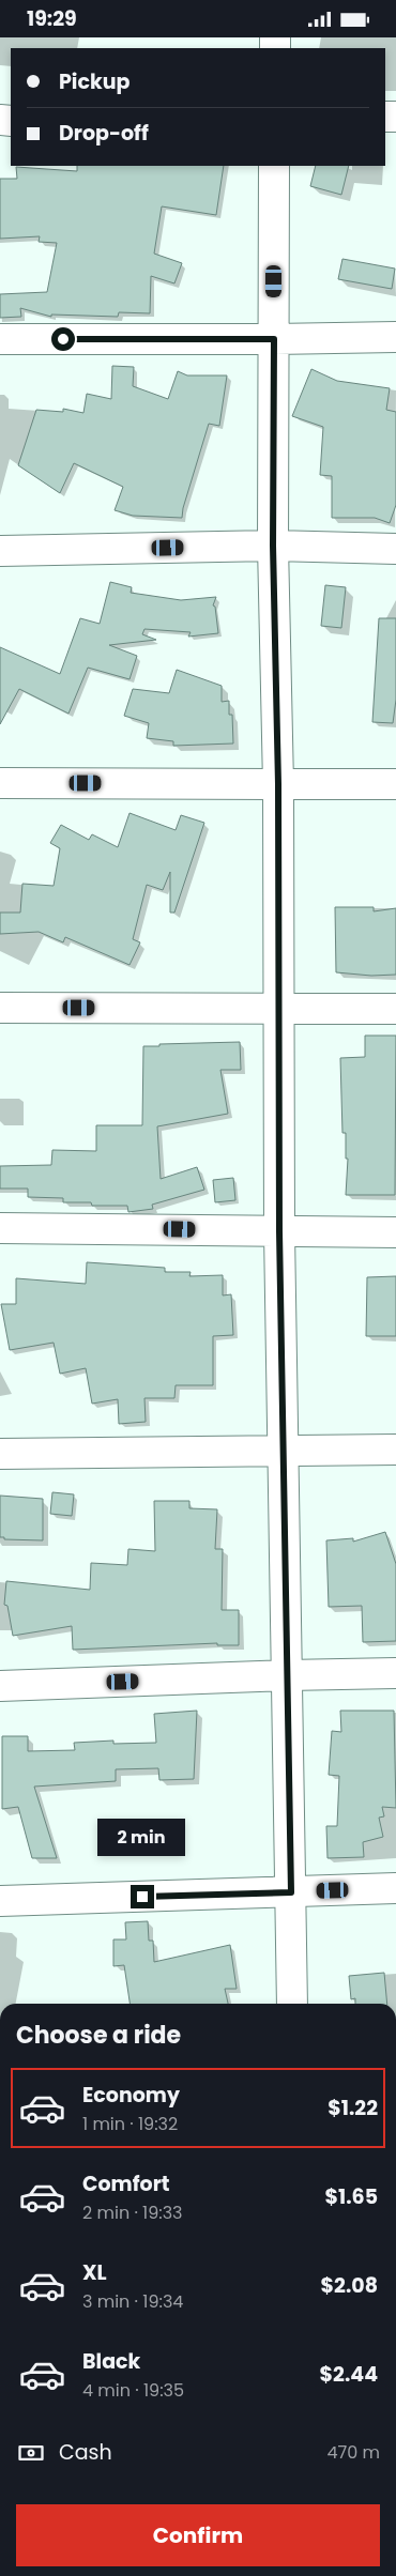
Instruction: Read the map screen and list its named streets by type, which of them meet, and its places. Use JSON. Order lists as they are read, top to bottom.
{
  "page": {
    "status": "19:29",
    "banner": ["Pickup", "Drop-off"],
    "bubble": "2 min",
    "heading": "Choose a ride",
    "list": [
      {
        "name": "Economy",
        "note": "1 min · 19:32",
        "value": "$1.22"
      },
      {
        "name": "Comfort",
        "note": "2 min · 19:33",
        "value": "$1.65"
      },
      {
        "name": "XL",
        "note": "3 min · 19:34",
        "value": "$2.08"
      },
      {
        "name": "Black",
        "note": "4 min · 19:35",
        "value": "$2.44"
      }
    ],
    "pay": ["Cash", "470 m"],
    "buttons": "Confirm"
  }
}
